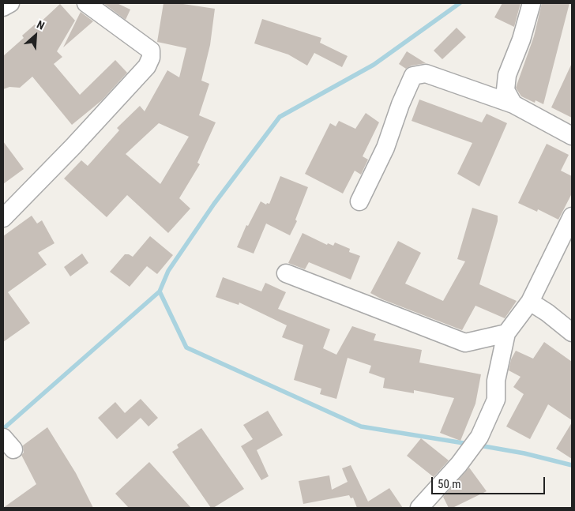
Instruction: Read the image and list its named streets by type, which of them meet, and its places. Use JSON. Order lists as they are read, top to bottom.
{
  "scale_bar": "50 m",
  "north": "top right"
}
